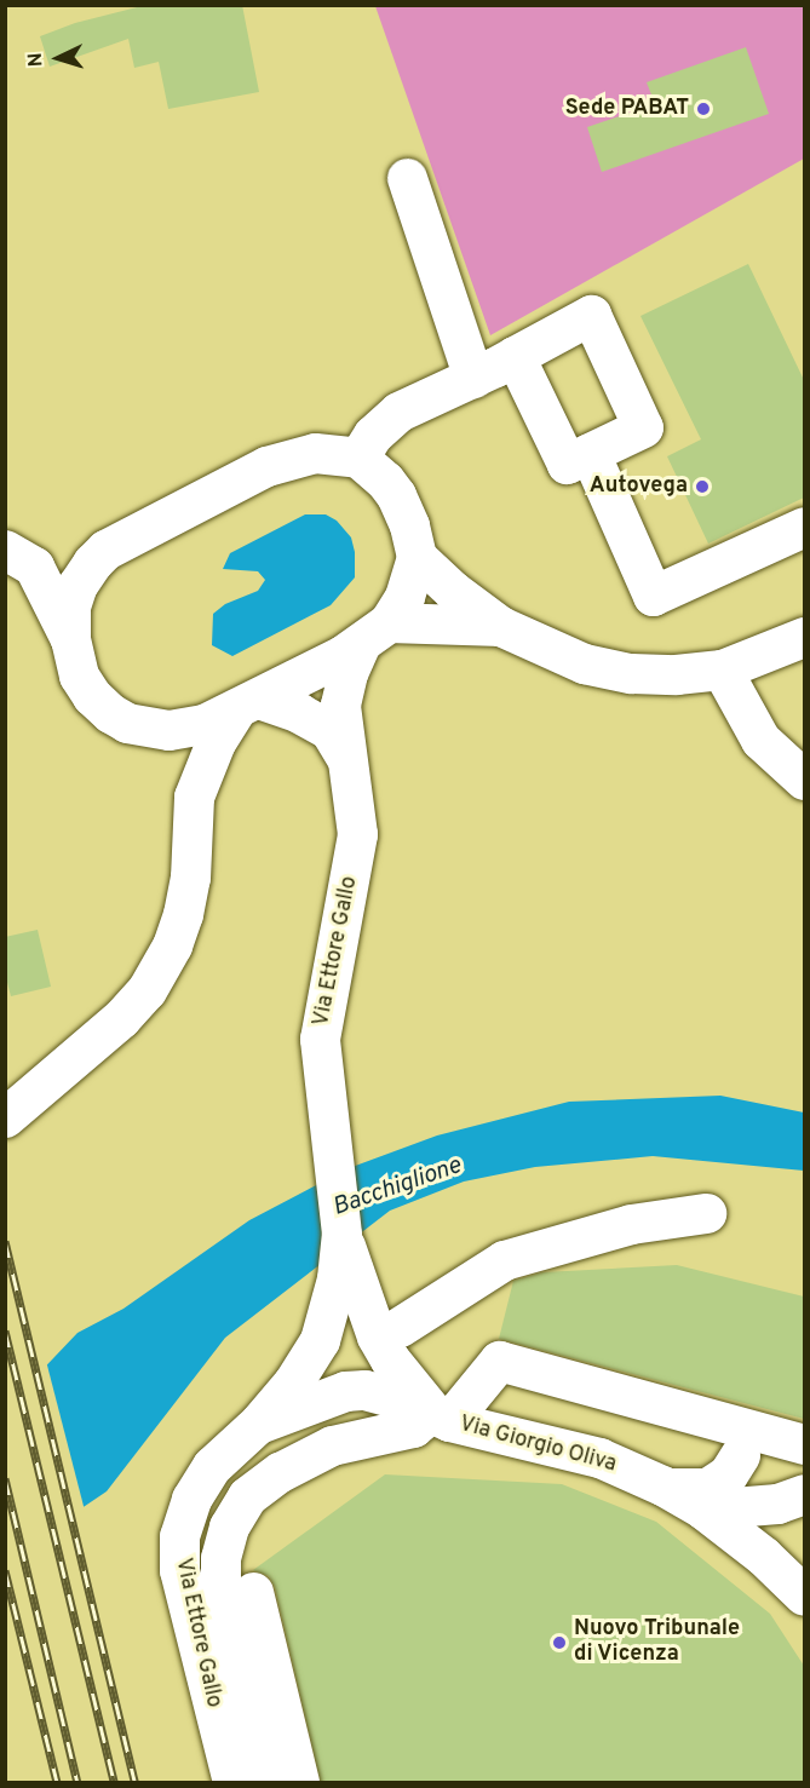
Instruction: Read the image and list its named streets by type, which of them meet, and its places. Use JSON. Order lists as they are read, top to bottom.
{
  "streets": {
    "main road": ["Via Ettore Gallo", "Via Giorgio Oliva"]
  },
  "crossings": [
    ["Via Ettore Gallo", "Via Giorgio Oliva"]
  ],
  "water": ["Bacchiglione"],
  "places": ["Sede PABAT", "Autovega", "Nuovo Tribunale di Vicenza"],
  "north": "left"
}
